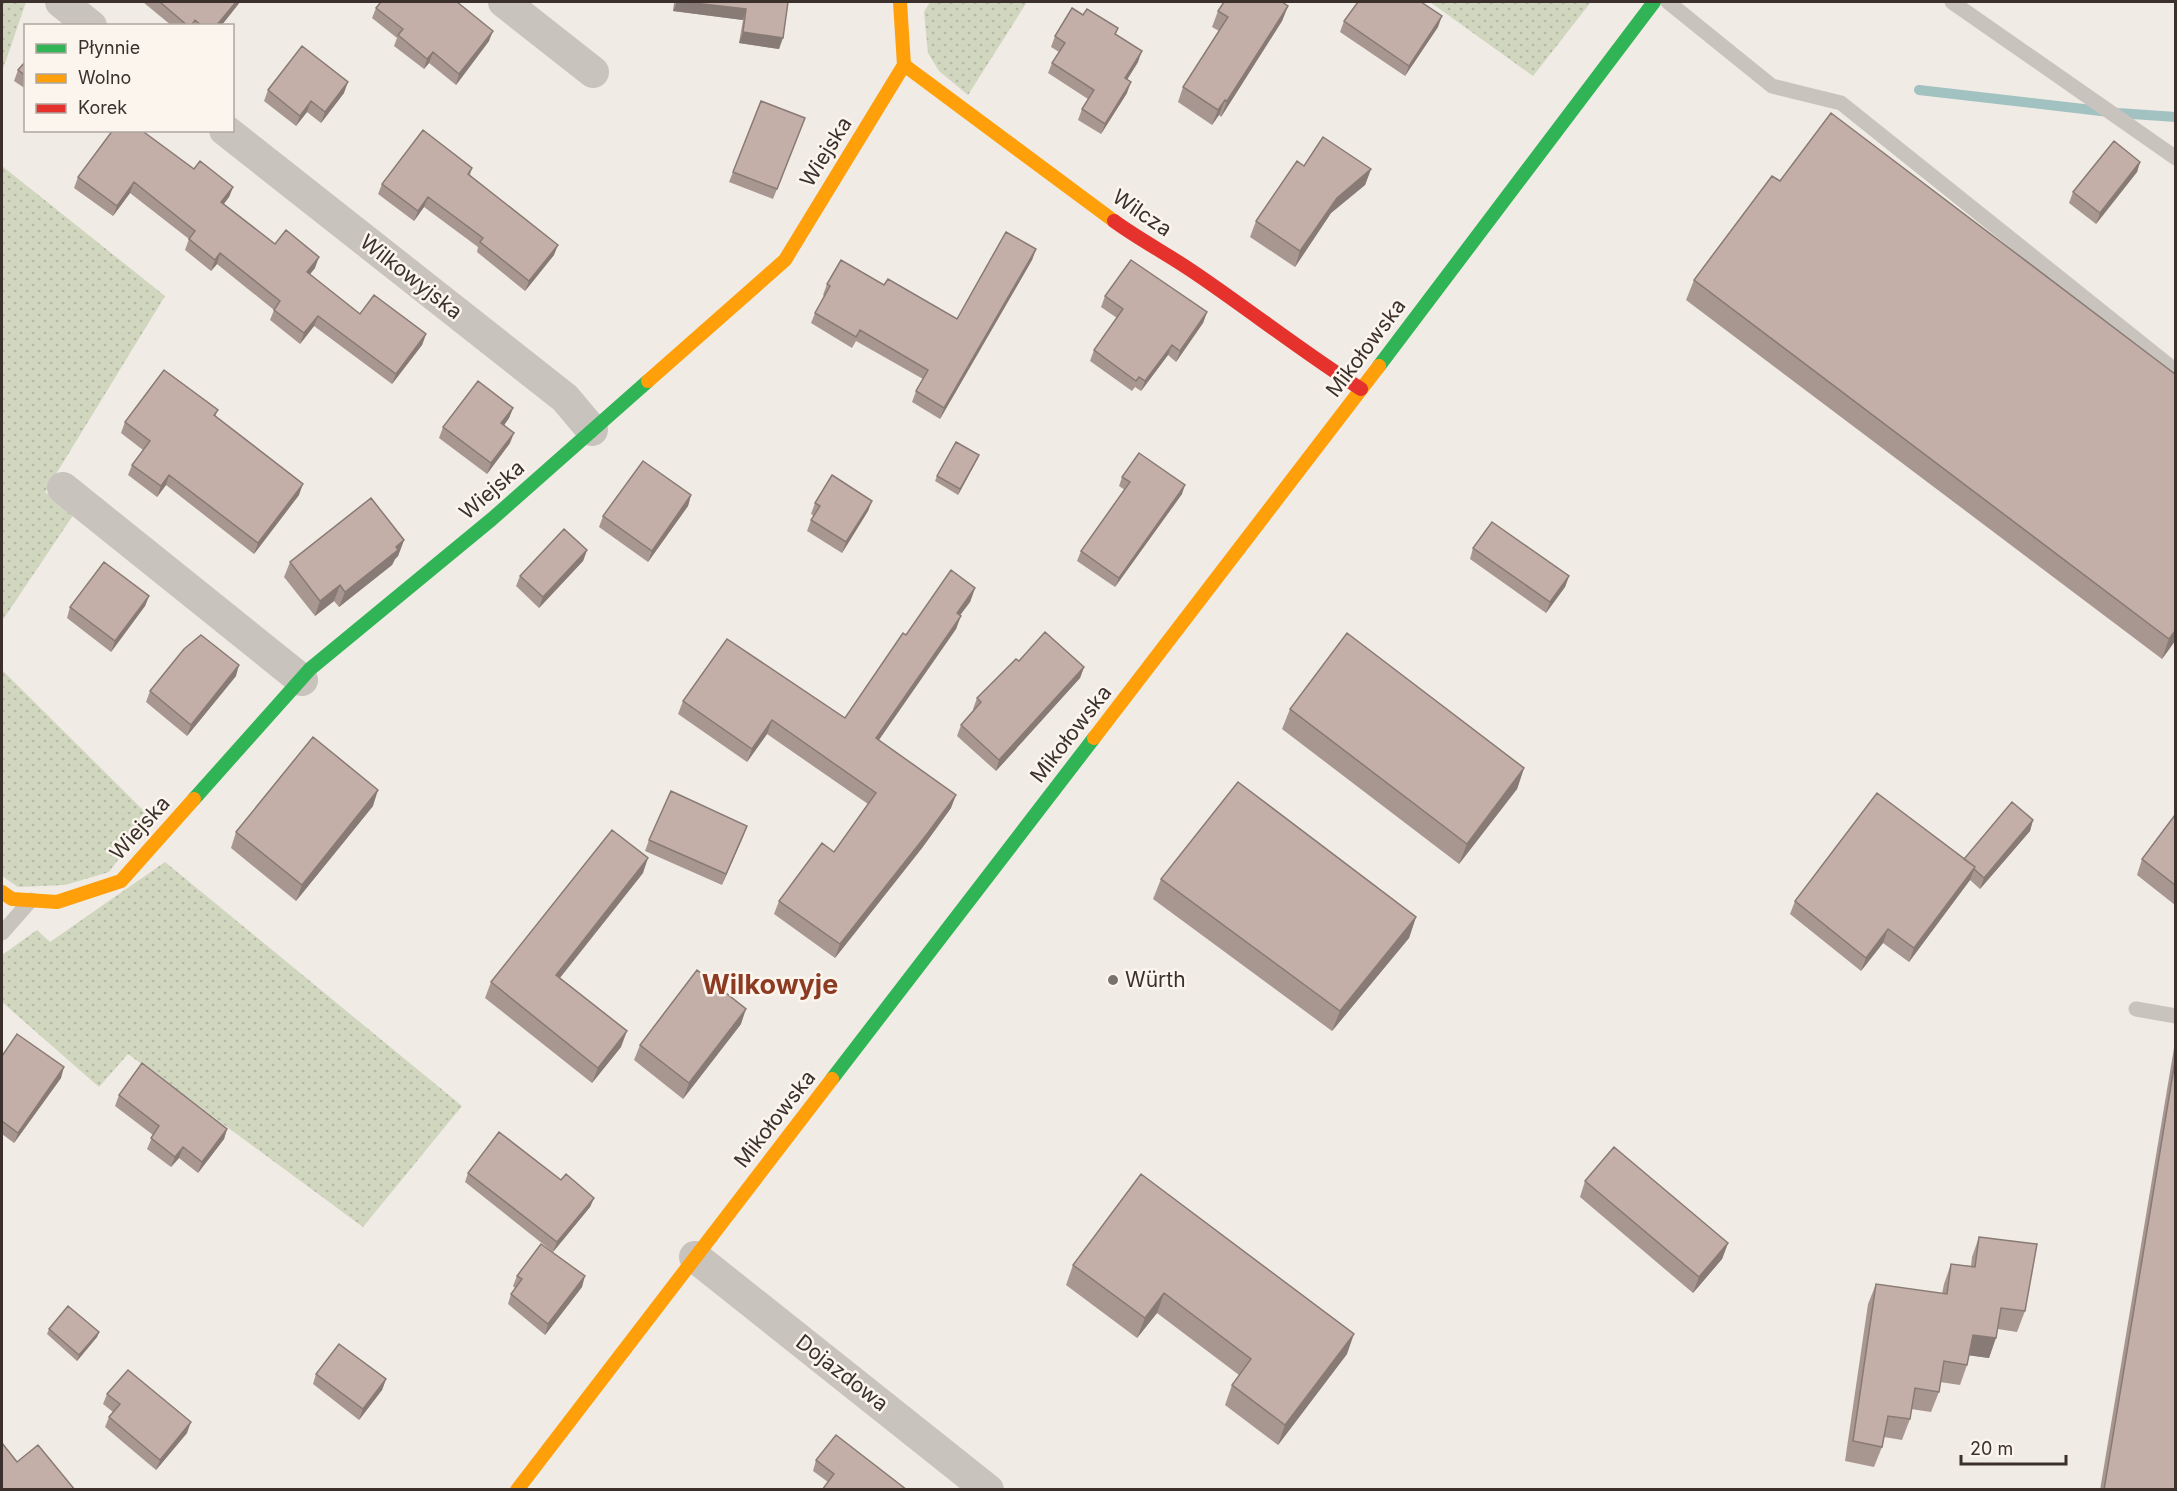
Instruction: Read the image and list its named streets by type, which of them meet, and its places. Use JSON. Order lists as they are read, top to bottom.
{
  "streets": {
    "street": [
      "Wiejska",
      "Wilcza",
      "Wilkowyjska",
      "Mikołowska",
      "Dojazdowa"
    ]
  },
  "crossings": [
    ["Wiejska", "Wilcza"],
    ["Wiejska", "Wilkowyjska"],
    ["Wilcza", "Mikołowska"],
    ["Mikołowska", "Dojazdowa"]
  ],
  "districts": ["Wilkowyje"],
  "places": ["Würth"],
  "legend": ["Płynnie", "Wolno", "Korek"],
  "scale_bar": "20 m"
}
